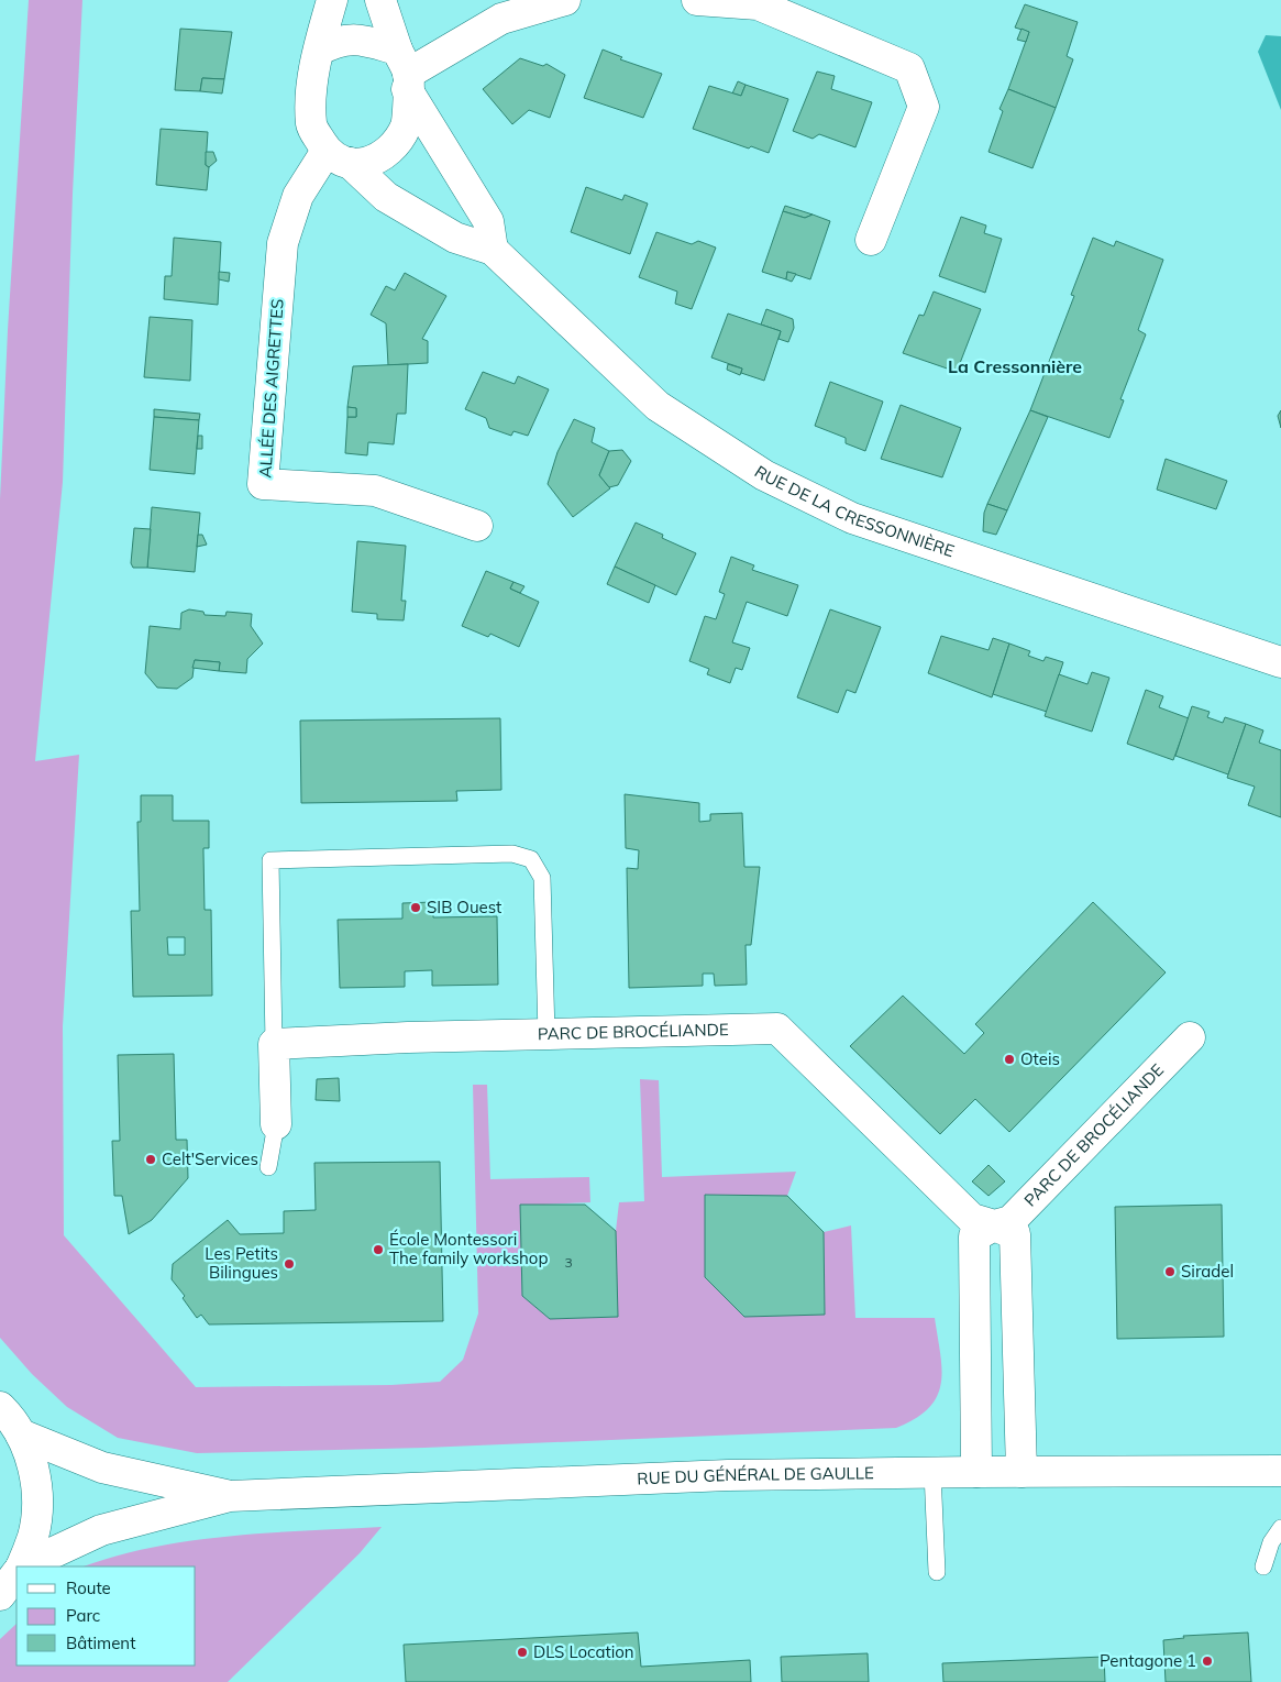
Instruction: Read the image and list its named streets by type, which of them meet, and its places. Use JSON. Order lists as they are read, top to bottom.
{
  "streets": {
    "street": [
      "ALLÉE DES AIGRETTES",
      "RUE DE LA CRESSONNIÈRE",
      "PARC DE BROCÉLIANDE",
      "RUE DU GÉNÉRAL DE GAULLE"
    ]
  },
  "crossings": [
    ["ALLÉE DES AIGRETTES", "RUE DE LA CRESSONNIÈRE"],
    ["PARC DE BROCÉLIANDE", "RUE DU GÉNÉRAL DE GAULLE"]
  ],
  "districts": ["La Cressonnière"],
  "places": [
    "SIB Ouest",
    "Oteis",
    "Celt'Services",
    "École Montessori The family workshop",
    "Les Petits Bilingues",
    "Siradel",
    "DLS Location",
    "Pentagone 1"
  ],
  "house_numbers": ["3"],
  "legend": ["Route", "Parc", "Bâtiment"]
}
